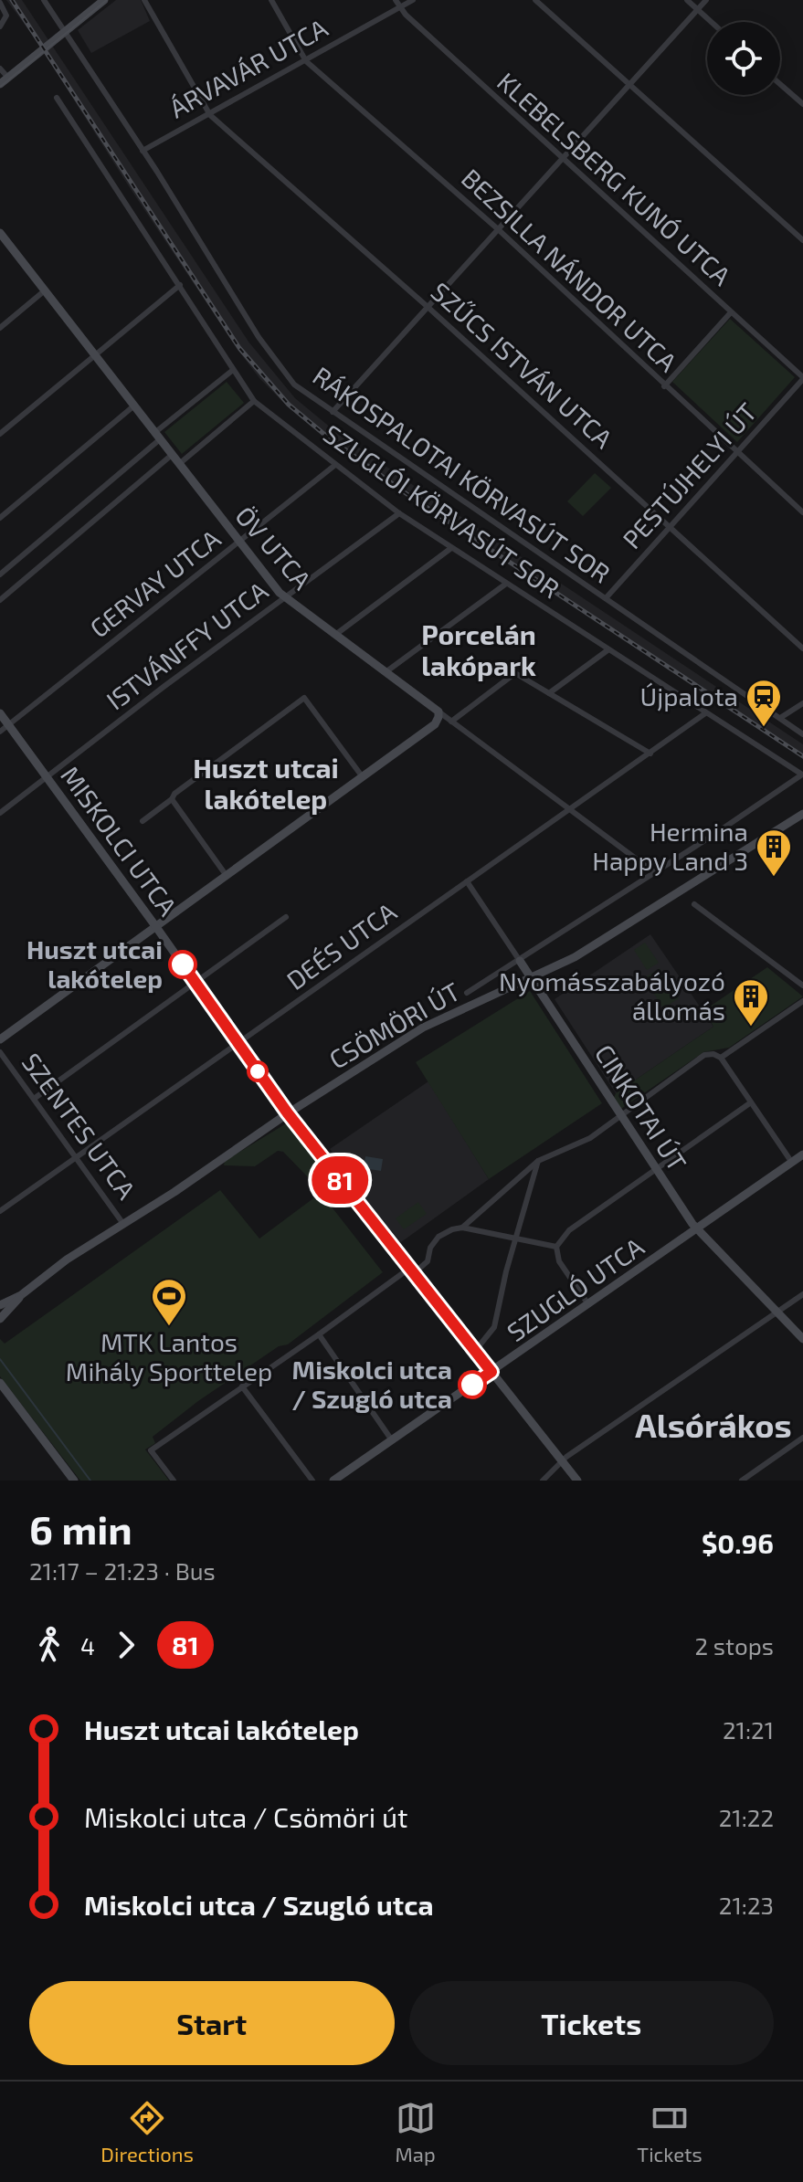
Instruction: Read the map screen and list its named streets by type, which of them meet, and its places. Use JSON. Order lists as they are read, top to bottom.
{
  "streets": {
    "street": [
      "ÁRVAVÁR UTCA",
      "KLEBELSBERG KUNÓ UTCA",
      "BEZSILLA NÁNDOR UTCA",
      "SZŰCS ISTVÁN UTCA",
      "RÁKOSPALOTAI KÖRVASÚT SOR",
      "PESTÚJHELYI ÚT",
      "SZUGLÓI KÖRVASÚT SOR",
      "ÖV UTCA",
      "GERVAY UTCA",
      "ISTVÁNFFY UTCA",
      "MISKOLCI UTCA",
      "DEÉS UTCA",
      "CSÖMÖRI ÚT",
      "CINKOTAI ÚT",
      "SZENTES UTCA",
      "SZUGLÓ UTCA"
    ]
  },
  "crossings": [
    ["ÁRVAVÁR UTCA", "KLEBELSBERG KUNÓ UTCA"],
    ["ÁRVAVÁR UTCA", "BEZSILLA NÁNDOR UTCA"],
    ["ÁRVAVÁR UTCA", "SZŰCS ISTVÁN UTCA"],
    ["ÁRVAVÁR UTCA", "RÁKOSPALOTAI KÖRVASÚT SOR"],
    ["KLEBELSBERG KUNÓ UTCA", "PESTÚJHELYI ÚT"],
    ["BEZSILLA NÁNDOR UTCA", "PESTÚJHELYI ÚT"],
    ["SZŰCS ISTVÁN UTCA", "PESTÚJHELYI ÚT"],
    ["RÁKOSPALOTAI KÖRVASÚT SOR", "PESTÚJHELYI ÚT"],
    ["SZUGLÓI KÖRVASÚT SOR", "GERVAY UTCA"],
    ["SZUGLÓI KÖRVASÚT SOR", "ISTVÁNFFY UTCA"],
    ["SZUGLÓI KÖRVASÚT SOR", "DEÉS UTCA"],
    ["SZUGLÓI KÖRVASÚT SOR", "CSÖMÖRI ÚT"],
    ["ÖV UTCA", "GERVAY UTCA"],
    ["ÖV UTCA", "ISTVÁNFFY UTCA"],
    ["ÖV UTCA", "DEÉS UTCA"],
    ["ÖV UTCA", "CSÖMÖRI ÚT"],
    ["GERVAY UTCA", "MISKOLCI UTCA"],
    ["ISTVÁNFFY UTCA", "MISKOLCI UTCA"],
    ["MISKOLCI UTCA", "DEÉS UTCA"],
    ["MISKOLCI UTCA", "CSÖMÖRI ÚT"],
    ["MISKOLCI UTCA", "SZUGLÓ UTCA"],
    ["DEÉS UTCA", "CINKOTAI ÚT"],
    ["DEÉS UTCA", "SZENTES UTCA"],
    ["CSÖMÖRI ÚT", "CINKOTAI ÚT"],
    ["CSÖMÖRI ÚT", "SZENTES UTCA"],
    ["CINKOTAI ÚT", "SZUGLÓ UTCA"]
  ],
  "districts": ["Porcelán lakópark", "Huszt utcai lakótelep", "Alsórákos"],
  "places": {
    "station": ["Újpalota"],
    "building": ["Hermina Happy Land 3", "Nyomásszabályozó állomás"],
    "other": ["Huszt utcai lakótelep", "Miskolci utca / Szugló utca"],
    "sports": ["MTK Lantos Mihály Sporttelep"]
  },
  "lines": ["bus line 81"],
  "page": {
    "on_map": "81",
    "heading": ["6 min", "21:17 – 21:23 · Bus", "$0.96"],
    "legs": ["4", "81", "2 stops"],
    "list": [
      {
        "name": "Huszt utcai lakótelep",
        "value": "21:21"
      },
      {
        "name": "Miskolci utca / Csömöri út",
        "value": "21:22"
      },
      {
        "name": "Miskolci utca / Szugló utca",
        "value": "21:23"
      }
    ],
    "buttons": ["Start", "Tickets"],
    "tabs": ["Directions", "Map", "Tickets"]
  }
}
